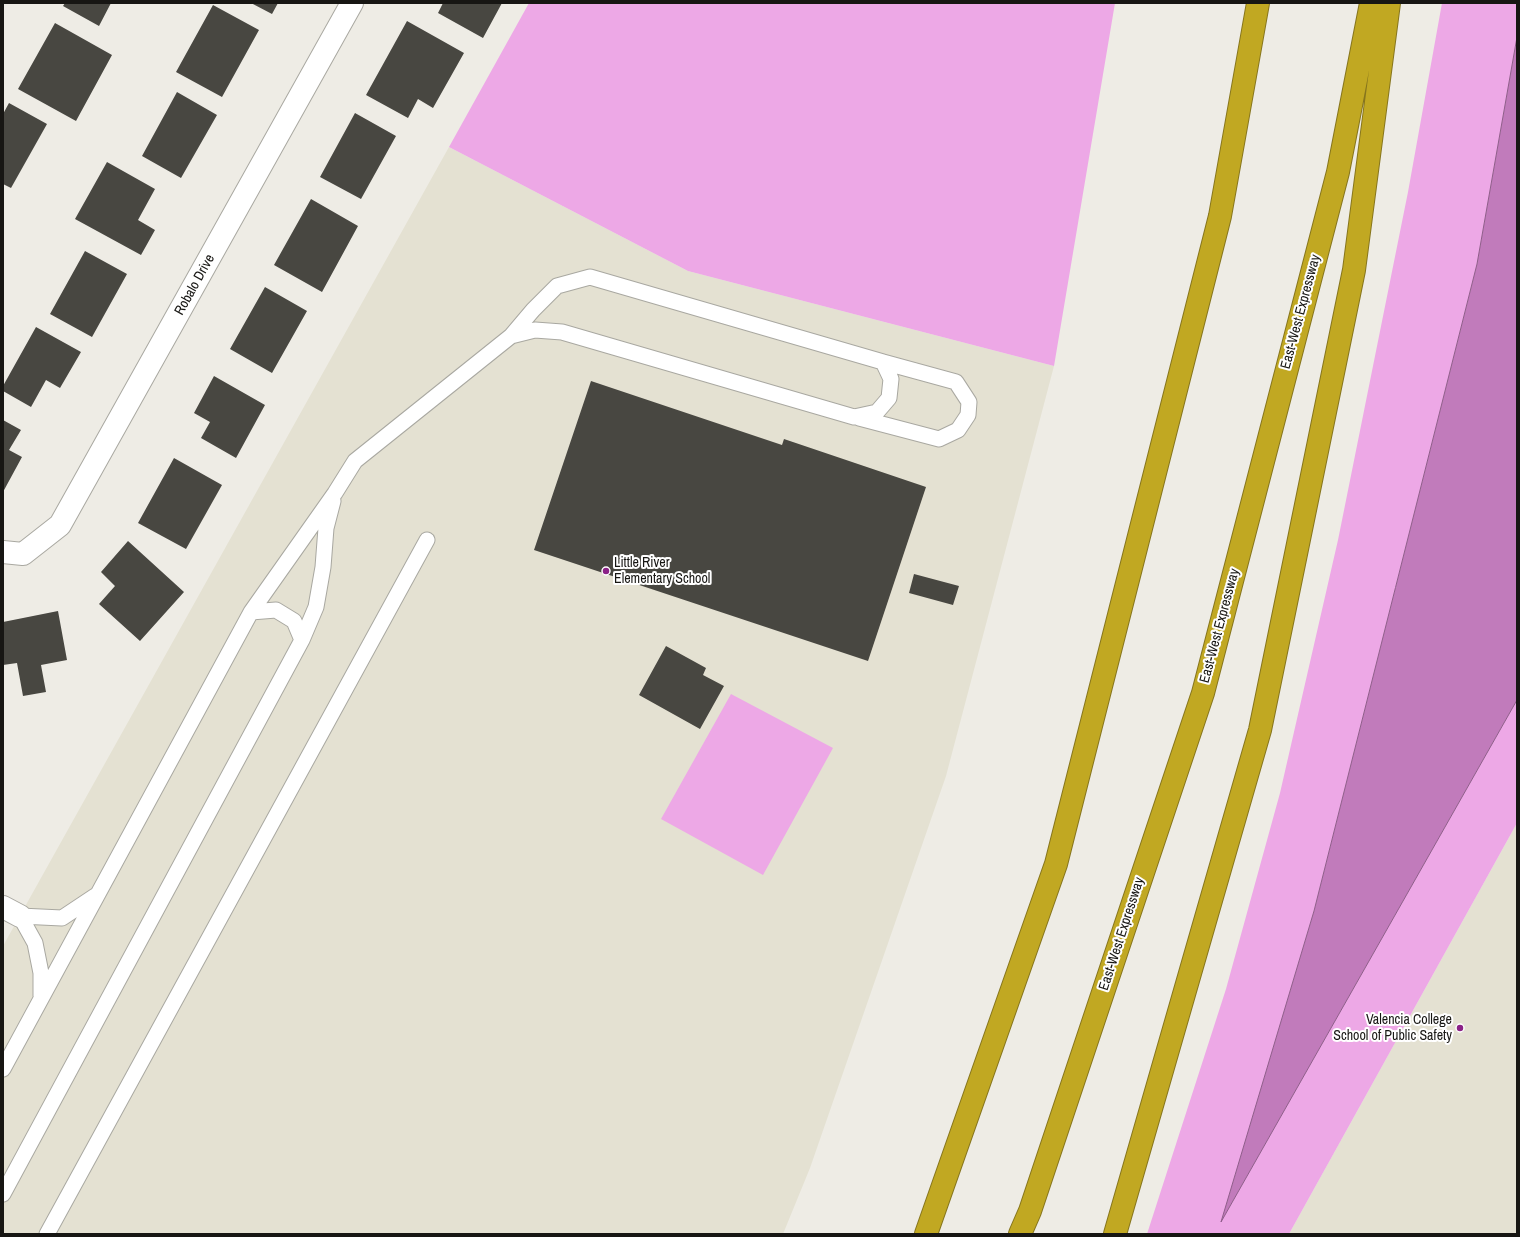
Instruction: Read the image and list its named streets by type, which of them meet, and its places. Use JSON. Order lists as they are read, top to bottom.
{
  "streets": {
    "highway": ["East-West Expressway"],
    "street": ["Robalo Drive"]
  },
  "places": ["Little River Elementary School", "Valencia College School of Public Safety"]
}
